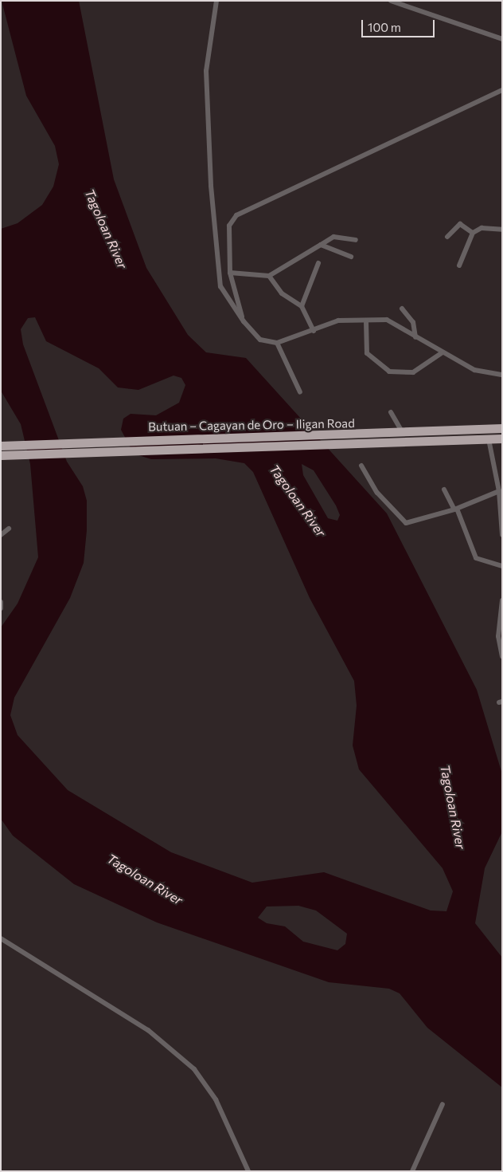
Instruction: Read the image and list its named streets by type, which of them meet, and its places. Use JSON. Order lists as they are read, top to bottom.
{
  "streets": {
    "highway": ["Butuan – Cagayan de Oro – Iligan Road"]
  },
  "water": ["Tagoloan River"],
  "scale_bar": "100 m"
}
